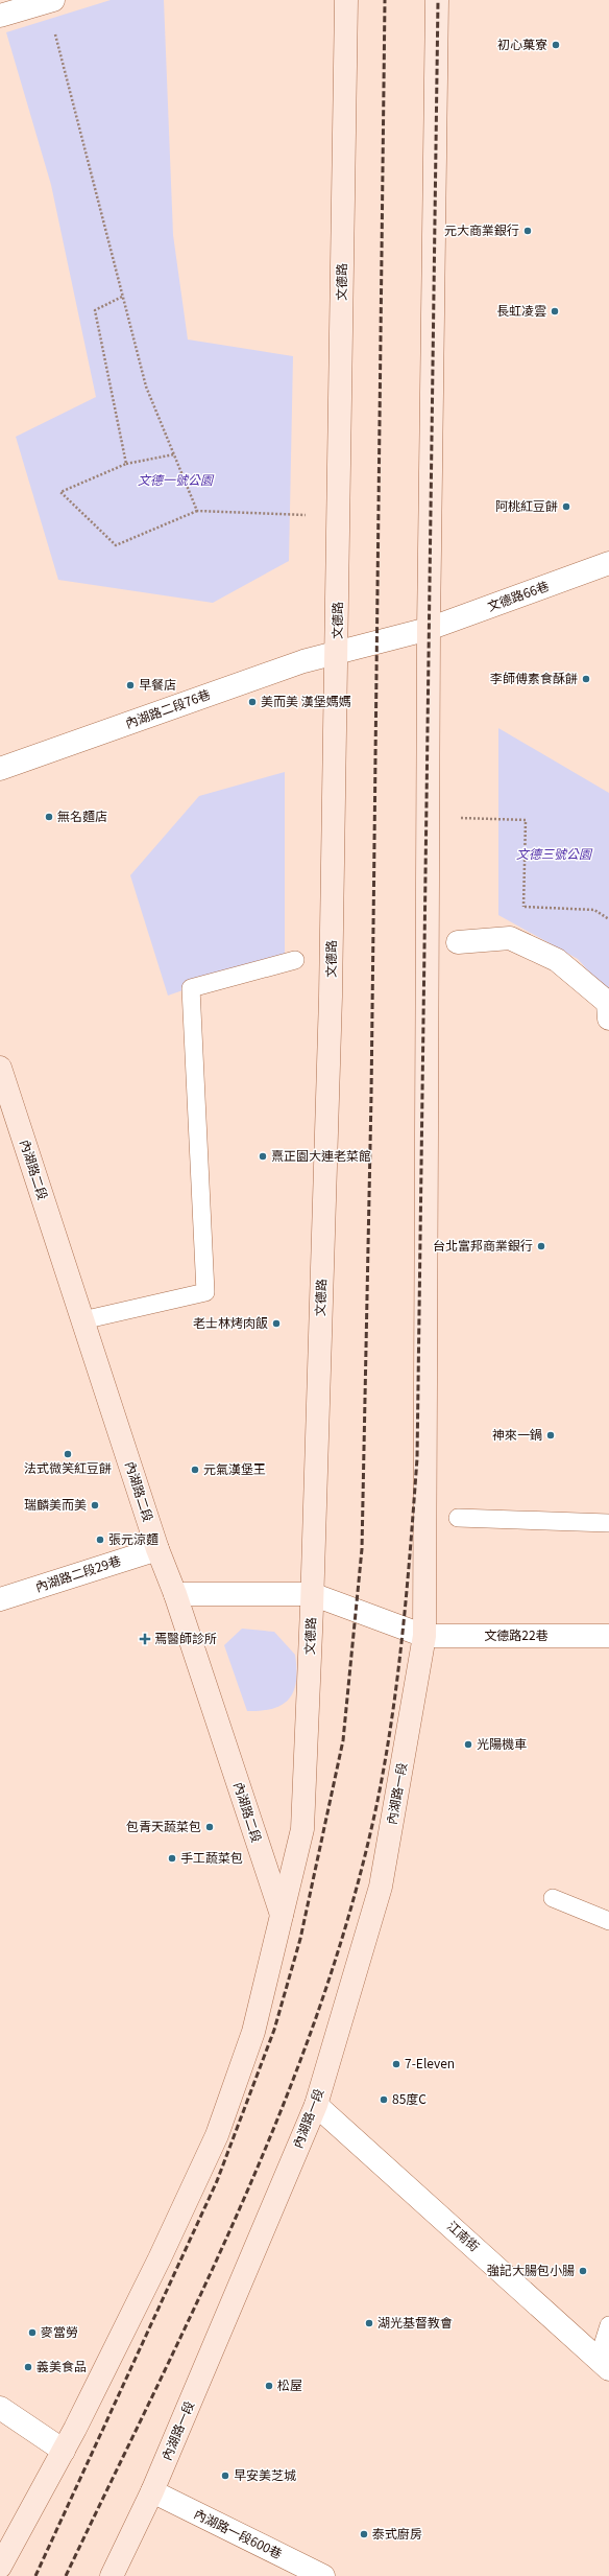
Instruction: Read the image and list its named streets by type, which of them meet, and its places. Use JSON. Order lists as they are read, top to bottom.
{
  "streets": {
    "main road": ["文德路", "內湖路二段", "內湖路一段"],
    "street": [
      "文德路66巷",
      "內湖路二段76巷",
      "內湖路二段29巷",
      "文德路22巷",
      "江南街",
      "內湖路一段600巷"
    ]
  },
  "crossings": [
    ["文德路", "文德路66巷"],
    ["文德路", "內湖路二段76巷"],
    ["文德路", "內湖路二段"],
    ["文德路66巷", "內湖路二段76巷"],
    ["內湖路二段", "內湖路二段29巷"],
    ["文德路22巷", "內湖路一段"],
    ["內湖路一段", "江南街"],
    ["內湖路一段", "內湖路一段600巷"]
  ],
  "parks": ["文德一號公園", "文德三號公園"],
  "places": {
    "other": [
      "初心菓寮",
      "元大商業銀行",
      "長虹凌雲",
      "阿桃紅豆餅",
      "李師傅素食酥餅",
      "早餐店",
      "美而美 漢堡媽媽",
      "無名麵店",
      "熹正園大連老菜館",
      "台北富邦商業銀行",
      "老士林烤肉飯",
      "神來一鍋",
      "法式微笑紅豆餅",
      "元氣漢堡王",
      "瑞麟美而美",
      "張元涼麵",
      "光陽機車",
      "包青天蔬菜包",
      "手工蔬菜包",
      "7-Eleven",
      "85度C",
      "強記大腸包小腸",
      "湖光基督教會",
      "麥當勞",
      "義美食品",
      "松屋",
      "早安美芝城",
      "泰式廚房"
    ],
    "health": ["焉醫師診所"]
  }
}
